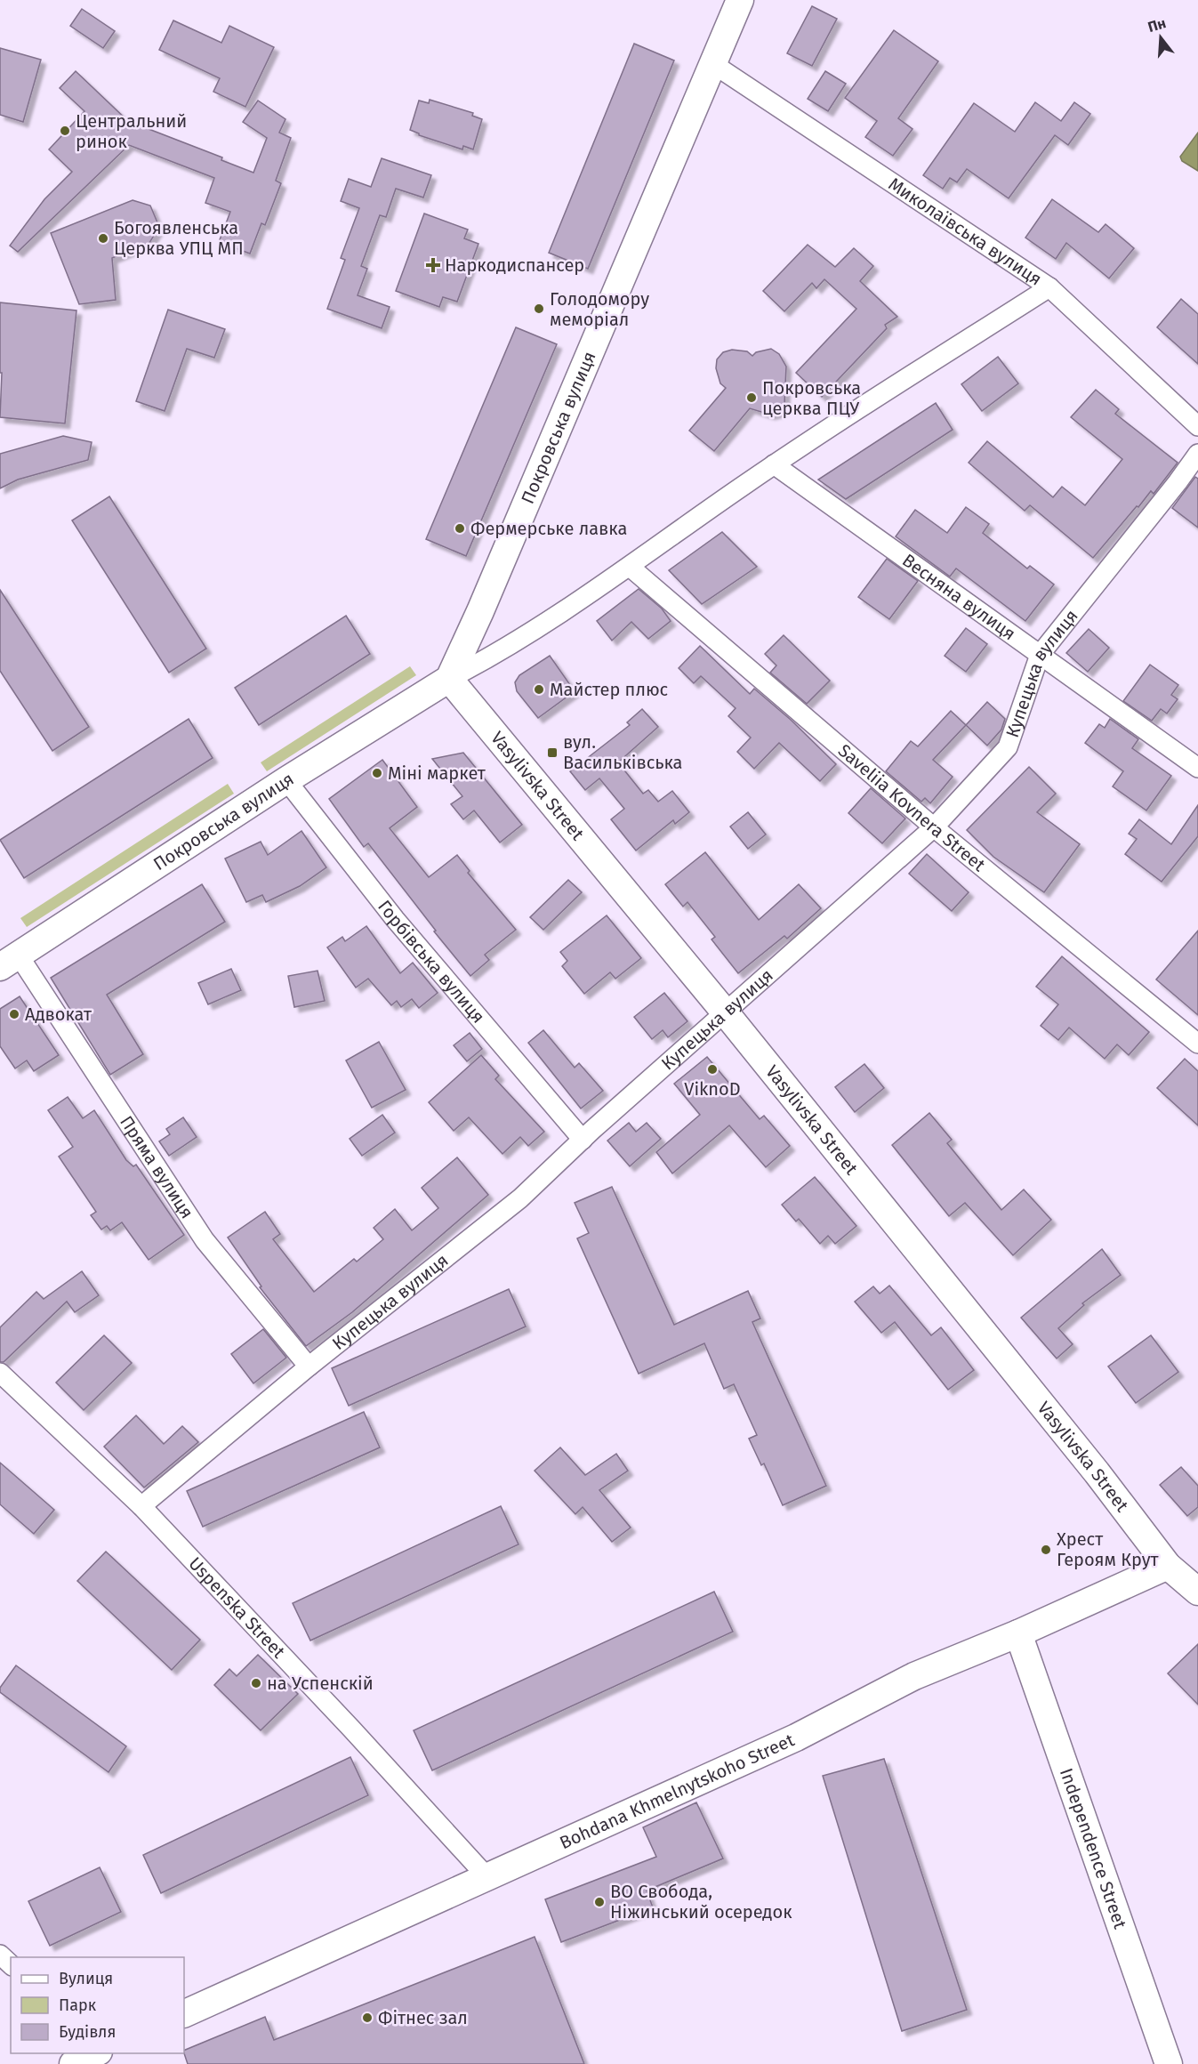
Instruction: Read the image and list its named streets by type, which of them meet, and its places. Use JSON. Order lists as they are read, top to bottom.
{
  "streets": {
    "street": [
      "Миколаївська вулиця",
      "Покровська вулиця",
      "Весняна вулиця",
      "Купецька вулиця",
      "Vasylivska Street",
      "Saveliia Kovnera Street",
      "Горбівська вулиця",
      "Пряма вулиця",
      "Uspenska Street",
      "Bohdana Khmelnytskoho Street",
      "Independence Street"
    ]
  },
  "crossings": [
    ["Миколаївська вулиця", "Покровська вулиця"],
    ["Покровська вулиця", "Весняна вулиця"],
    ["Покровська вулиця", "Vasylivska Street"],
    ["Покровська вулиця", "Saveliia Kovnera Street"],
    ["Покровська вулиця", "Горбівська вулиця"],
    ["Покровська вулиця", "Пряма вулиця"],
    ["Весняна вулиця", "Купецька вулиця"],
    ["Купецька вулиця", "Vasylivska Street"],
    ["Купецька вулиця", "Saveliia Kovnera Street"],
    ["Купецька вулиця", "Горбівська вулиця"],
    ["Купецька вулиця", "Пряма вулиця"],
    ["Купецька вулиця", "Uspenska Street"],
    ["Vasylivska Street", "Bohdana Khmelnytskoho Street"],
    ["Uspenska Street", "Bohdana Khmelnytskoho Street"],
    ["Bohdana Khmelnytskoho Street", "Independence Street"]
  ],
  "places": {
    "other": [
      "Центральний ринок",
      "Богоявленська Церква УПЦ МП",
      "Голодомору меморіал",
      "Покровська церква ПЦУ",
      "Фермерське лавка",
      "Майстер плюс",
      "Міні маркет",
      "Адвокат",
      "ViknoD",
      "Хрест Героям Крут",
      "на Успенскій",
      "ВО Свобода, Ніжинський осередок",
      "Фітнес зал"
    ],
    "health": ["Наркодиспансер"],
    "transit": ["вул. Васильківська"]
  },
  "legend": ["Вулиця", "Парк", "Будівля"],
  "north": "top"
}
